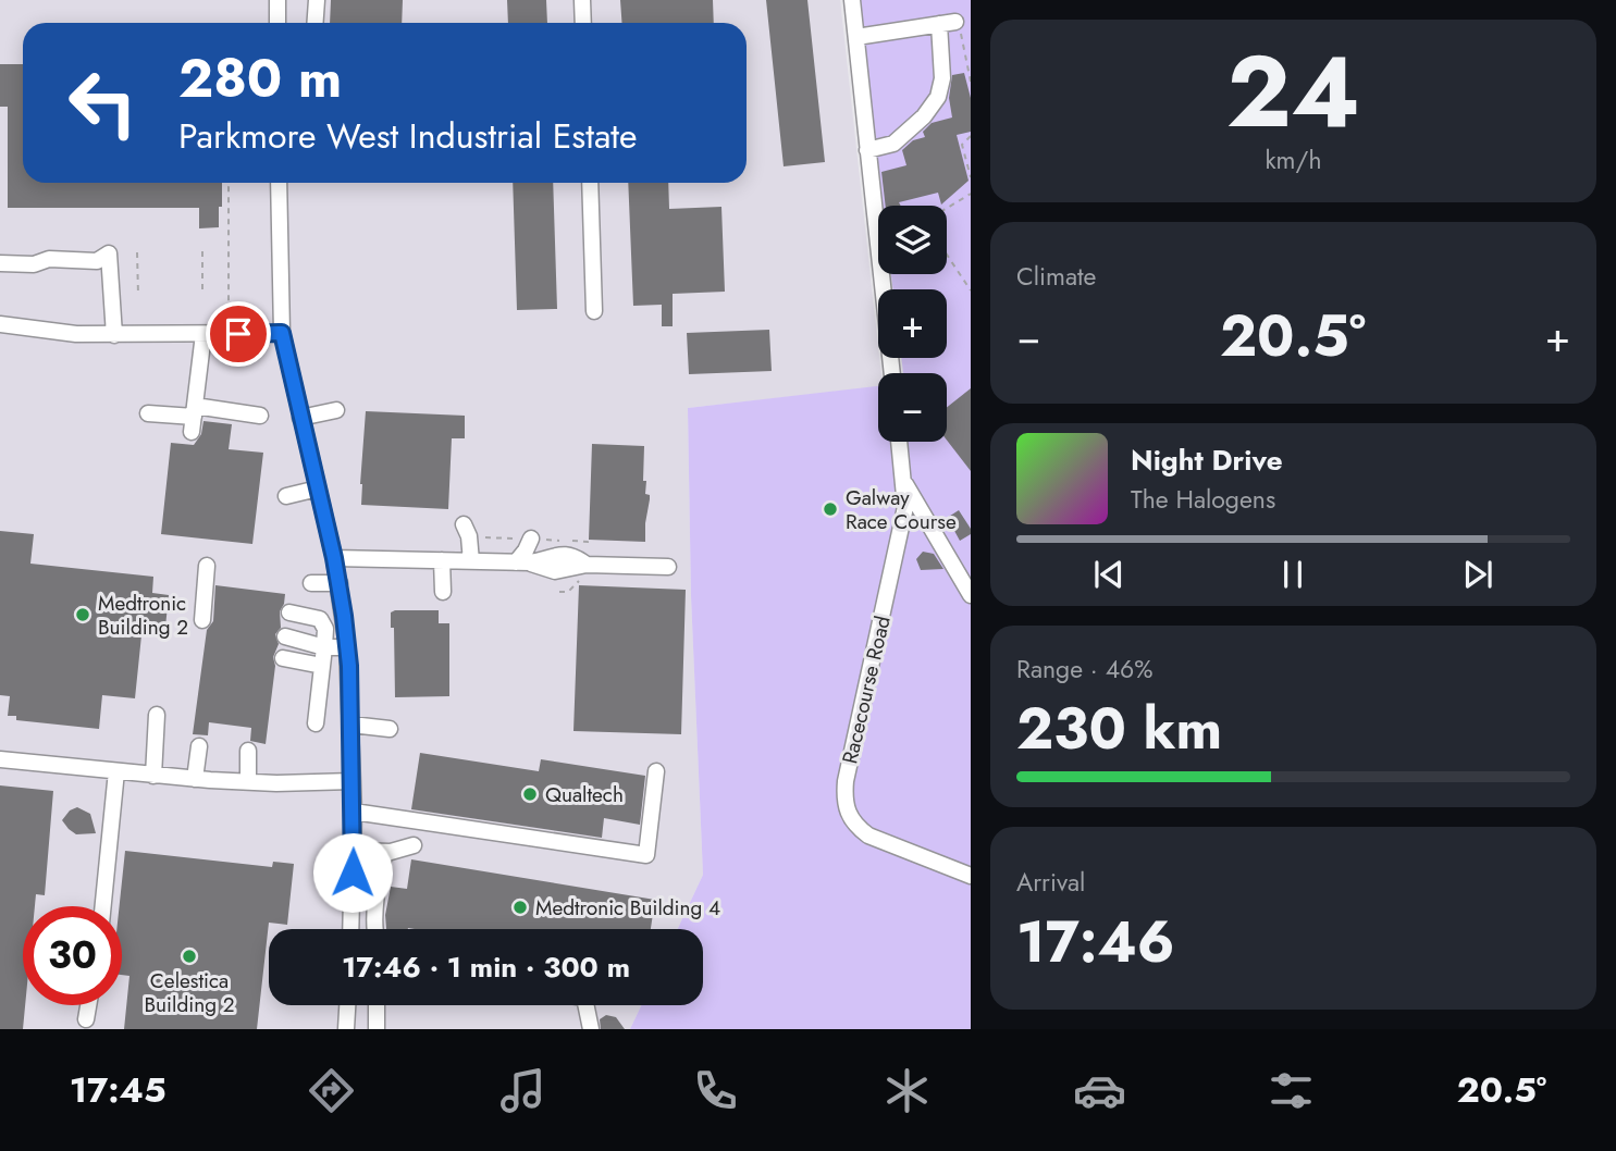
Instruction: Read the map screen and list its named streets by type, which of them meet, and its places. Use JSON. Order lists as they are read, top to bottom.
{
  "streets": {
    "street": ["Racecourse Road"]
  },
  "places": [
    "Galway Race Course",
    "Medtronic Building 2",
    "Qualtech",
    "Medtronic Building 4",
    "Celestica Building 2"
  ],
  "page": {
    "tile": [
      ["24", "km/h"],
      "Climate",
      ["Range · 46%", "230 km"],
      ["Arrival", "17:46"]
    ],
    "turn": ["280 m", "Parkmore West Industrial Estate"],
    "map_buttons": ["+", "−"],
    "heat": ["−", "20.5°", "+"],
    "song": ["Night Drive", "The Halogens"],
    "limit": "30",
    "trip": "17:46 · 1 min · 300 m",
    "tabs": ["17:45", "20.5°"]
  }
}
